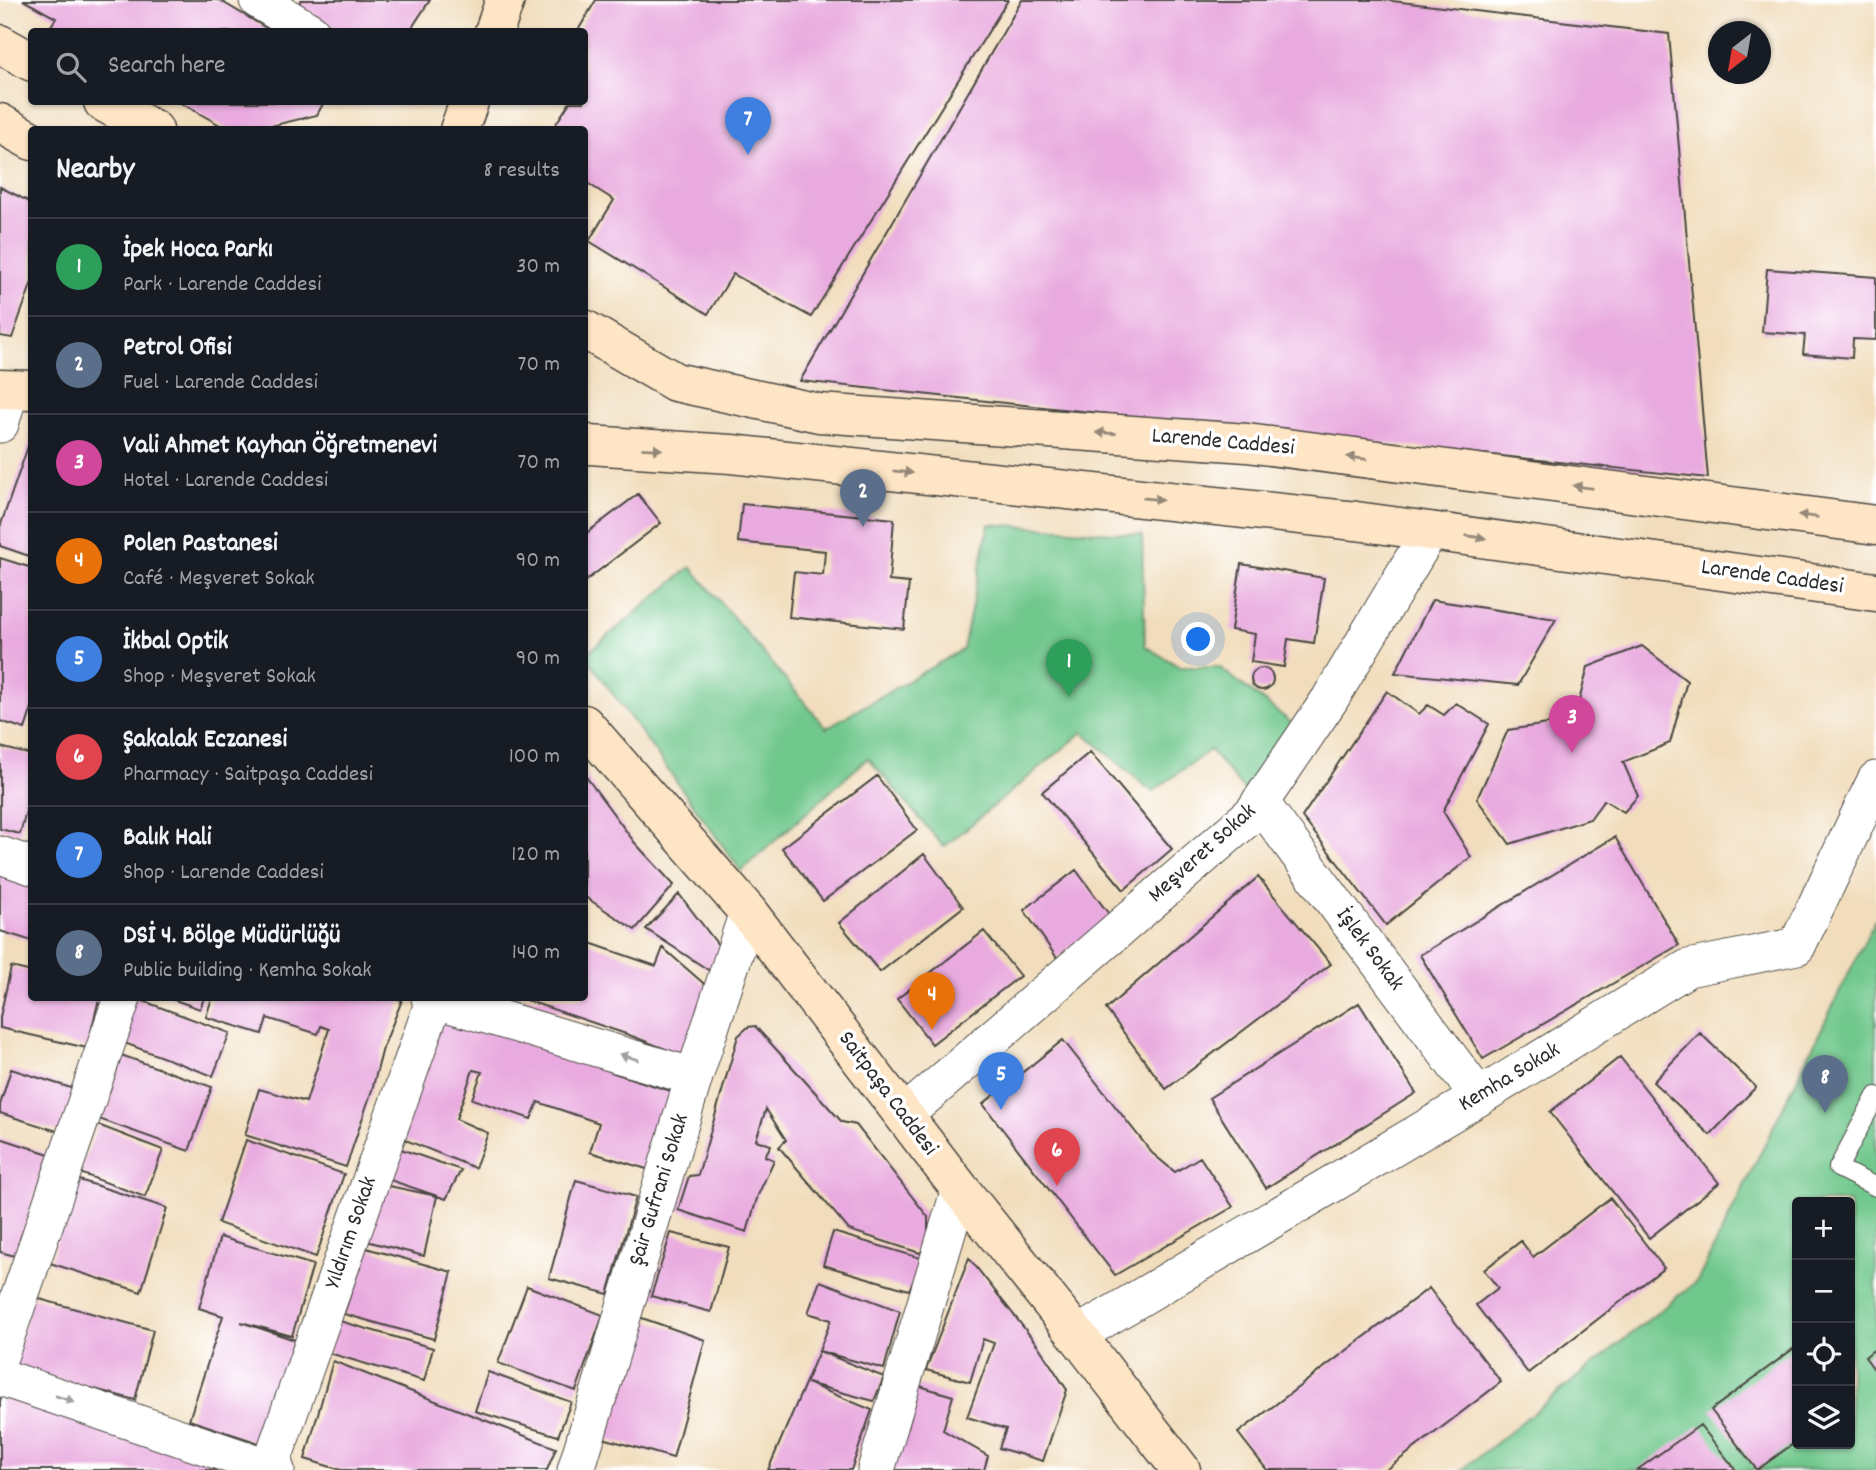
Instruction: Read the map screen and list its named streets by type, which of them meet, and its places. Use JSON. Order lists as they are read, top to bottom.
{
  "streets": {
    "main road": ["Larende Caddesi", "Saitpaşa Caddesi"],
    "street": [
      "Meşveret Sokak",
      "İşlek Sokak",
      "Kemha Sokak",
      "Şair Gufrani Sokak",
      "Yıldırım Sokak"
    ]
  },
  "crossings": [
    ["Larende Caddesi", "Meşveret Sokak"],
    ["Meşveret Sokak", "İşlek Sokak"],
    ["Meşveret Sokak", "Saitpaşa Caddesi"],
    ["İşlek Sokak", "Kemha Sokak"],
    ["Kemha Sokak", "Saitpaşa Caddesi"],
    ["Saitpaşa Caddesi", "Şair Gufrani Sokak"]
  ],
  "north": "bottom left",
  "page": {
    "search": "Search here",
    "pins": [
      "7",
      "2",
      "1",
      "3",
      "4",
      "5",
      "8",
      "6"
    ],
    "heading": ["Nearby", "8 results"],
    "list": [
      {
        "mark": "1",
        "name": "İpek Hoca Parkı",
        "note": "Park · Larende Caddesi",
        "value": "30 m"
      },
      {
        "mark": "2",
        "name": "Petrol Ofisi",
        "note": "Fuel · Larende Caddesi",
        "value": "70 m"
      },
      {
        "mark": "3",
        "name": "Vali Ahmet Kayhan Öğretmenevi",
        "note": "Hotel · Larende Caddesi",
        "value": "70 m"
      },
      {
        "mark": "4",
        "name": "Polen Pastanesi",
        "note": "Café · Meşveret Sokak",
        "value": "90 m"
      },
      {
        "mark": "5",
        "name": "İkbal Optik",
        "note": "Shop · Meşveret Sokak",
        "value": "90 m"
      },
      {
        "mark": "6",
        "name": "Şakalak Eczanesi",
        "note": "Pharmacy · Saitpaşa Caddesi",
        "value": "100 m"
      },
      {
        "mark": "7",
        "name": "Balık Hali",
        "note": "Shop · Larende Caddesi",
        "value": "120 m"
      },
      {
        "mark": "8",
        "name": "DSİ 4. Bölge Müdürlüğü",
        "note": "Public building · Kemha Sokak",
        "value": "140 m"
      }
    ],
    "map_buttons": ["+", "−"]
  }
}
